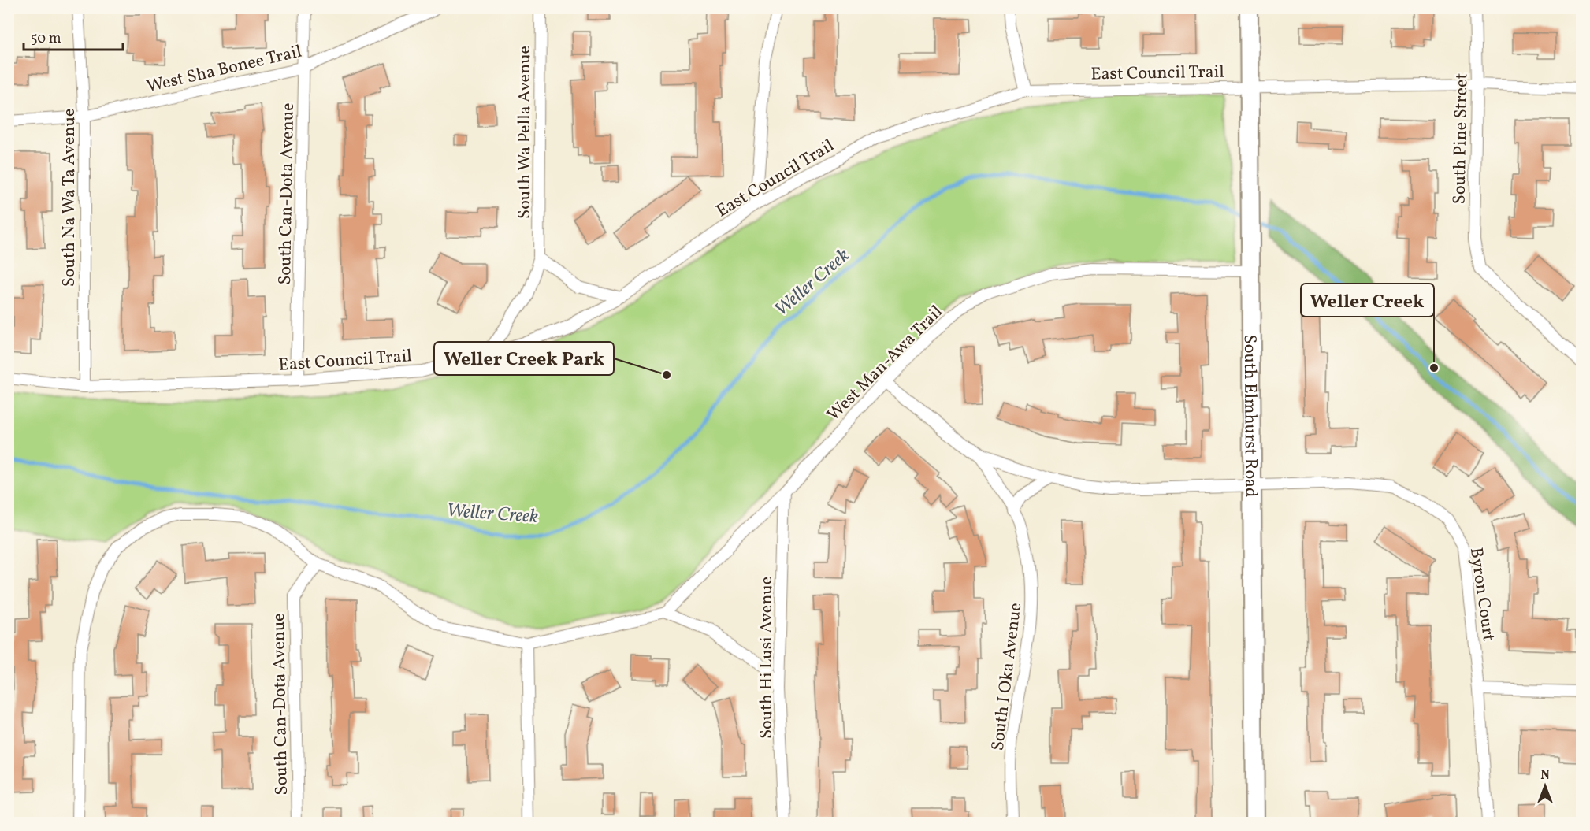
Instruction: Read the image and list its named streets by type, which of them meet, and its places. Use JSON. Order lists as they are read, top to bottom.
{
  "streets": {
    "main road": ["South Elmhurst Road"],
    "street": [
      "West Sha Bonee Trail",
      "East Council Trail",
      "South Wa Pella Avenue",
      "South Pine Street",
      "South Can-Dota Avenue",
      "South Na Wa Ta Avenue",
      "West Man-Awa Trail",
      "Byron Court",
      "South Hi Lusi Avenue",
      "South I Oka Avenue"
    ]
  },
  "crossings": [
    ["West Sha Bonee Trail", "South Can-Dota Avenue"],
    ["West Sha Bonee Trail", "South Na Wa Ta Avenue"],
    ["East Council Trail", "South Wa Pella Avenue"],
    ["East Council Trail", "South Pine Street"],
    ["East Council Trail", "South Can-Dota Avenue"],
    ["East Council Trail", "South Na Wa Ta Avenue"],
    ["East Council Trail", "South Elmhurst Road"],
    ["West Man-Awa Trail", "South Elmhurst Road"],
    ["West Man-Awa Trail", "South Hi Lusi Avenue"],
    ["South Elmhurst Road", "Byron Court"],
    ["Byron Court", "South I Oka Avenue"]
  ],
  "water": ["Weller Creek"],
  "places": ["Weller Creek", "Weller Creek Park"],
  "scale_bar": "50 m",
  "north": "top"
}
